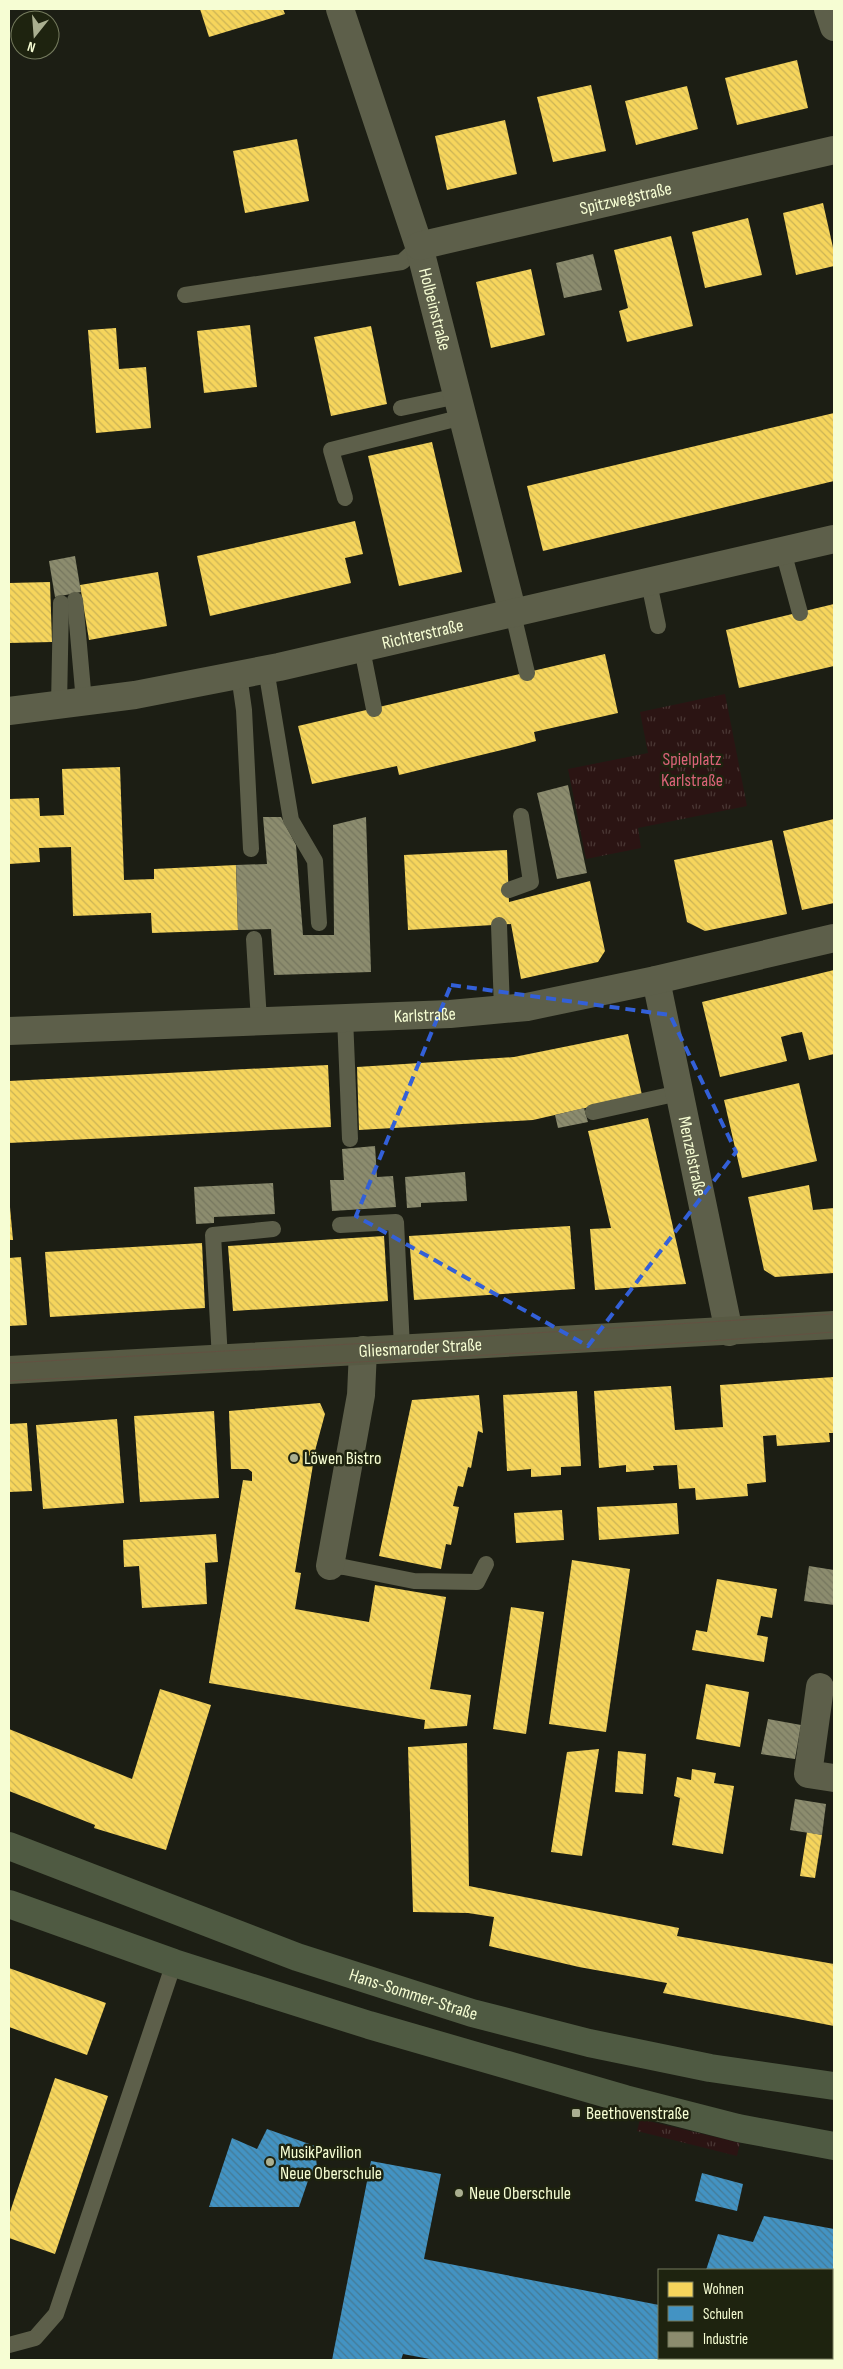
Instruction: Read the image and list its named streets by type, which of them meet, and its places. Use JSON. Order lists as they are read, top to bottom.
{
  "streets": {
    "main road": ["Hans-Sommer-Straße"],
    "street": [
      "Spitzwegstraße",
      "Holbeinstraße",
      "Richterstraße",
      "Karlstraße",
      "Menzelstraße",
      "Gliesmaroder Straße"
    ]
  },
  "crossings": [
    ["Spitzwegstraße", "Holbeinstraße"],
    ["Holbeinstraße", "Richterstraße"],
    ["Karlstraße", "Menzelstraße"],
    ["Menzelstraße", "Gliesmaroder Straße"]
  ],
  "parks": ["Spielplatz Karlstraße"],
  "places": {
    "other": ["Löwen Bistro", "MusikPavilion Neue Oberschule", "Neue Oberschule"],
    "transit": ["Beethovenstraße"]
  },
  "legend": ["Wohnen", "Schulen", "Industrie"],
  "north": "bottom"
}
